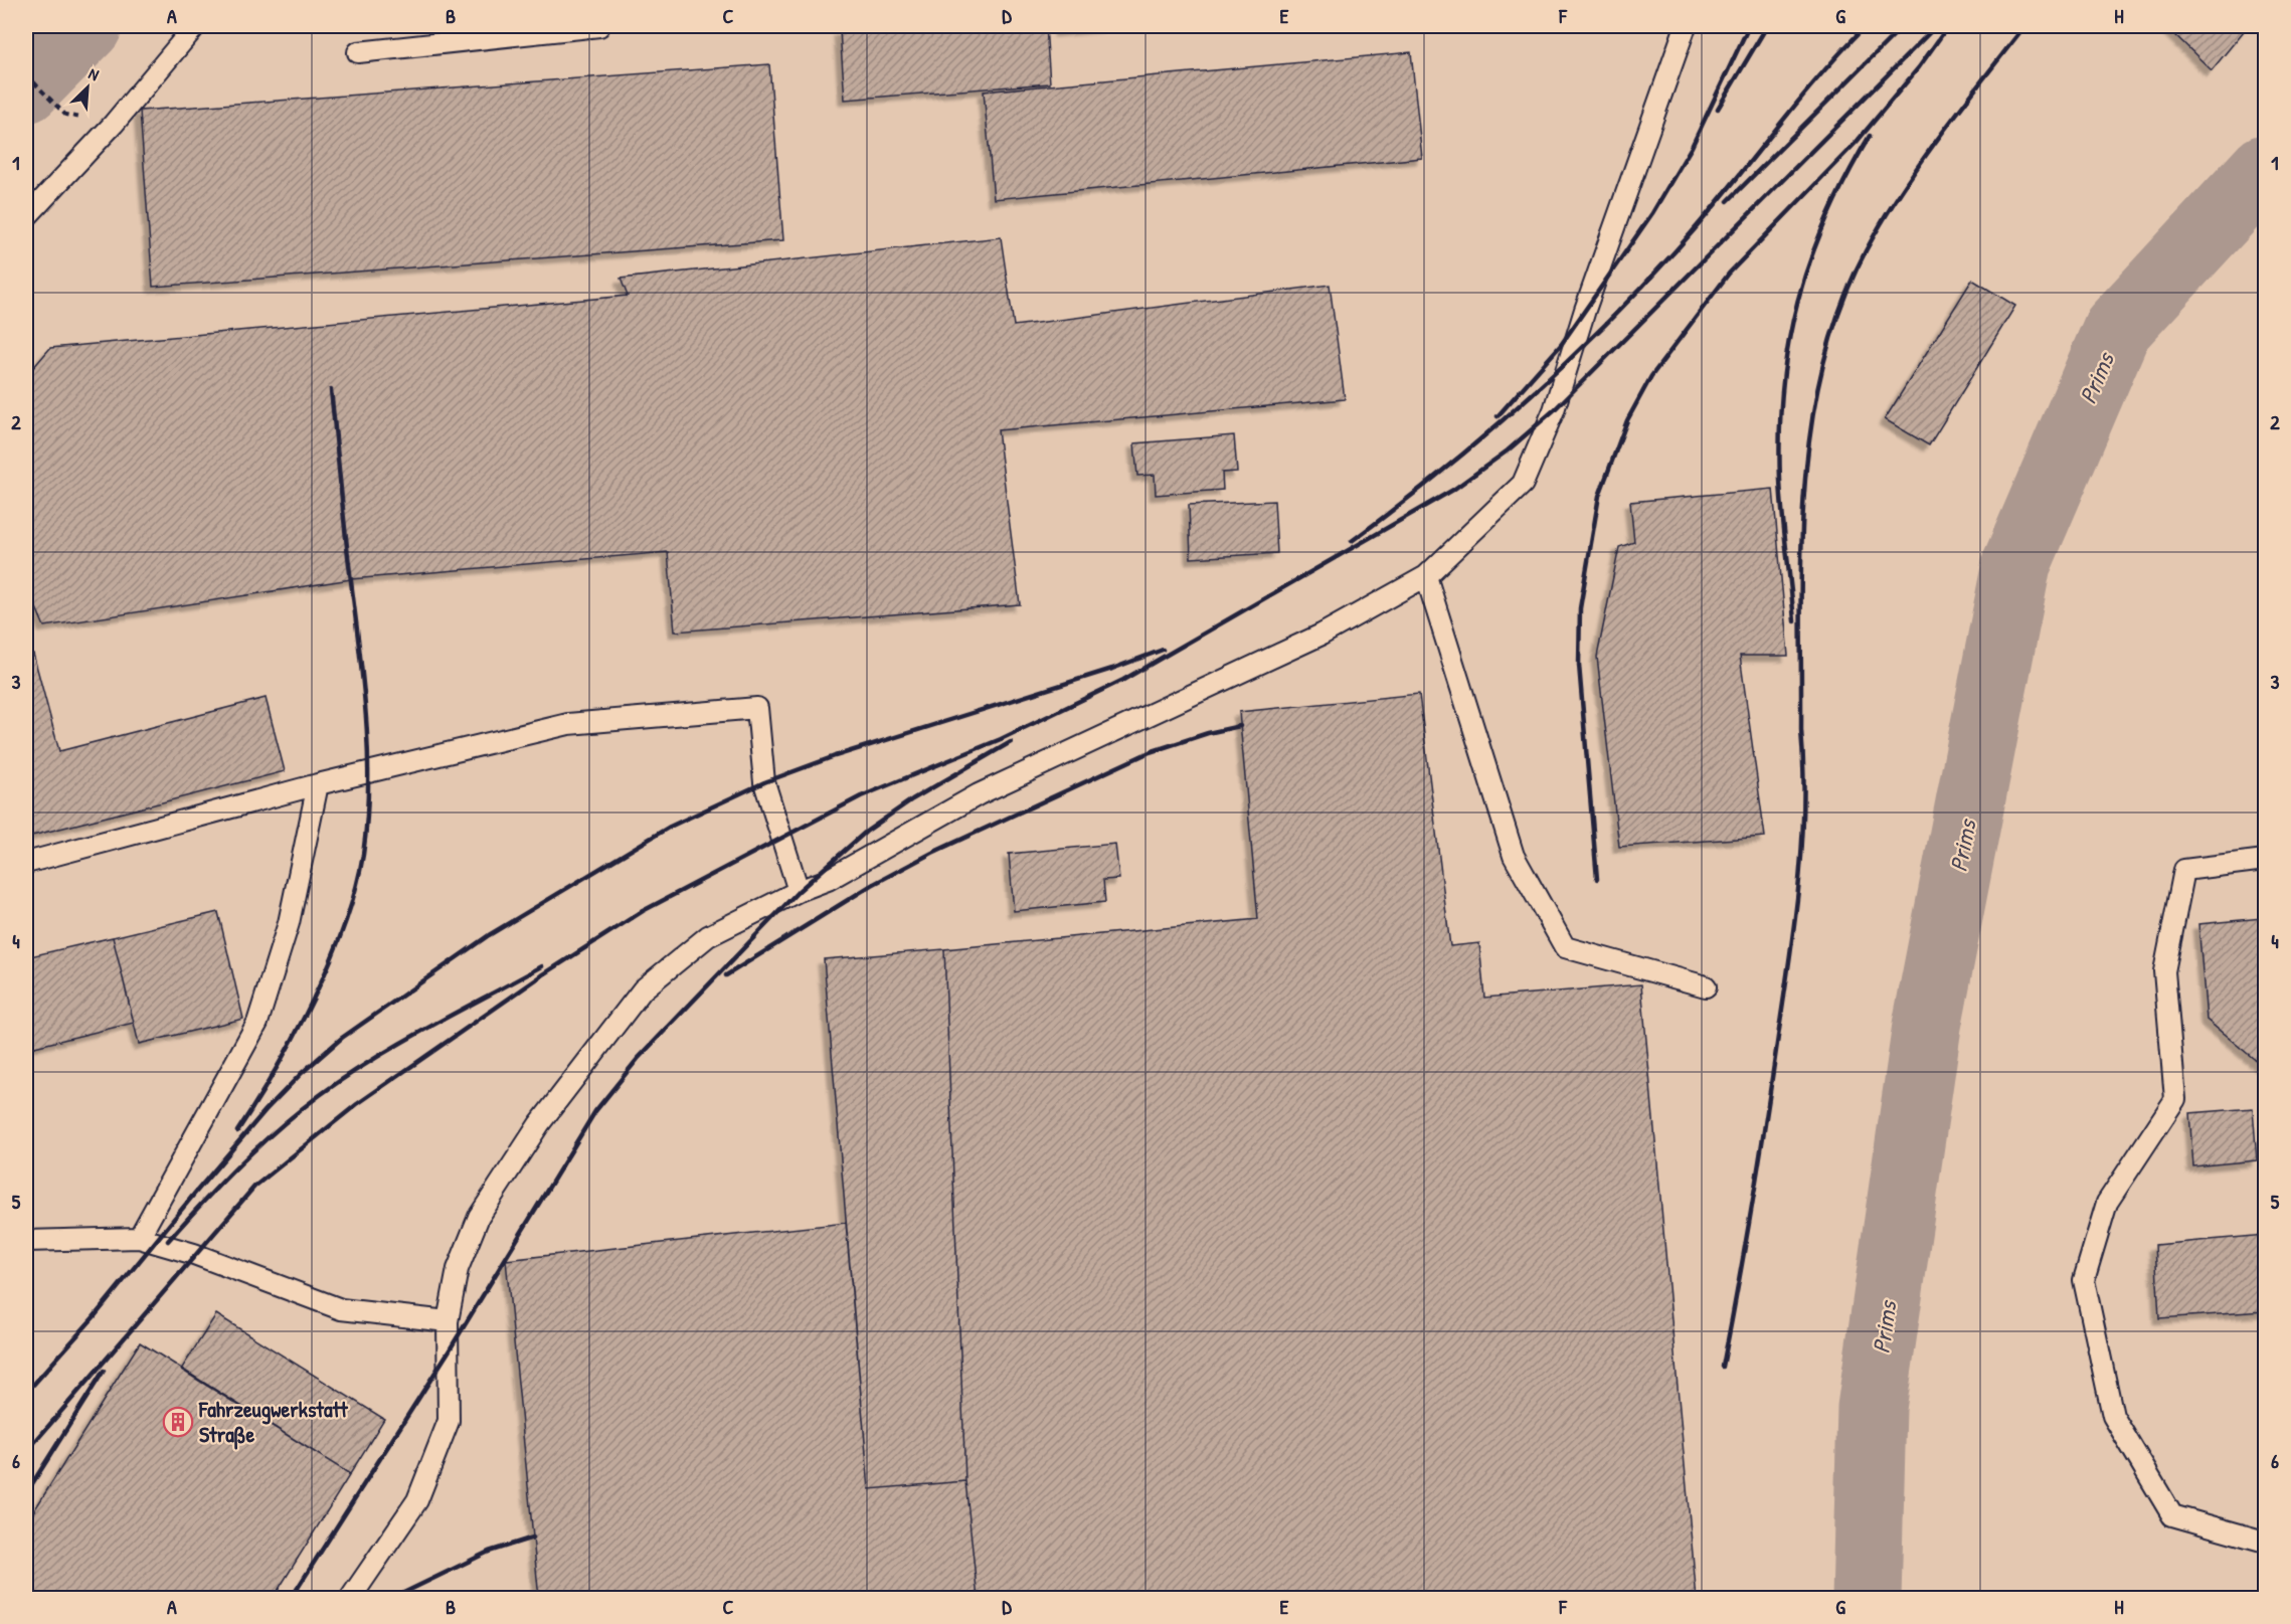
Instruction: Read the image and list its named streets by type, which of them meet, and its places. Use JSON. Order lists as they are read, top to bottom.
{
  "water": ["Prims"],
  "places": {
    "building": ["Fahrzeugwerkstatt Straße"]
  },
  "north": "top right",
  "grid": {
    "columns": [
      "A",
      "B",
      "C",
      "D",
      "E",
      "F",
      "G",
      "H"
    ],
    "rows": [
      "1",
      "2",
      "3",
      "4",
      "5",
      "6"
    ]
  }
}
